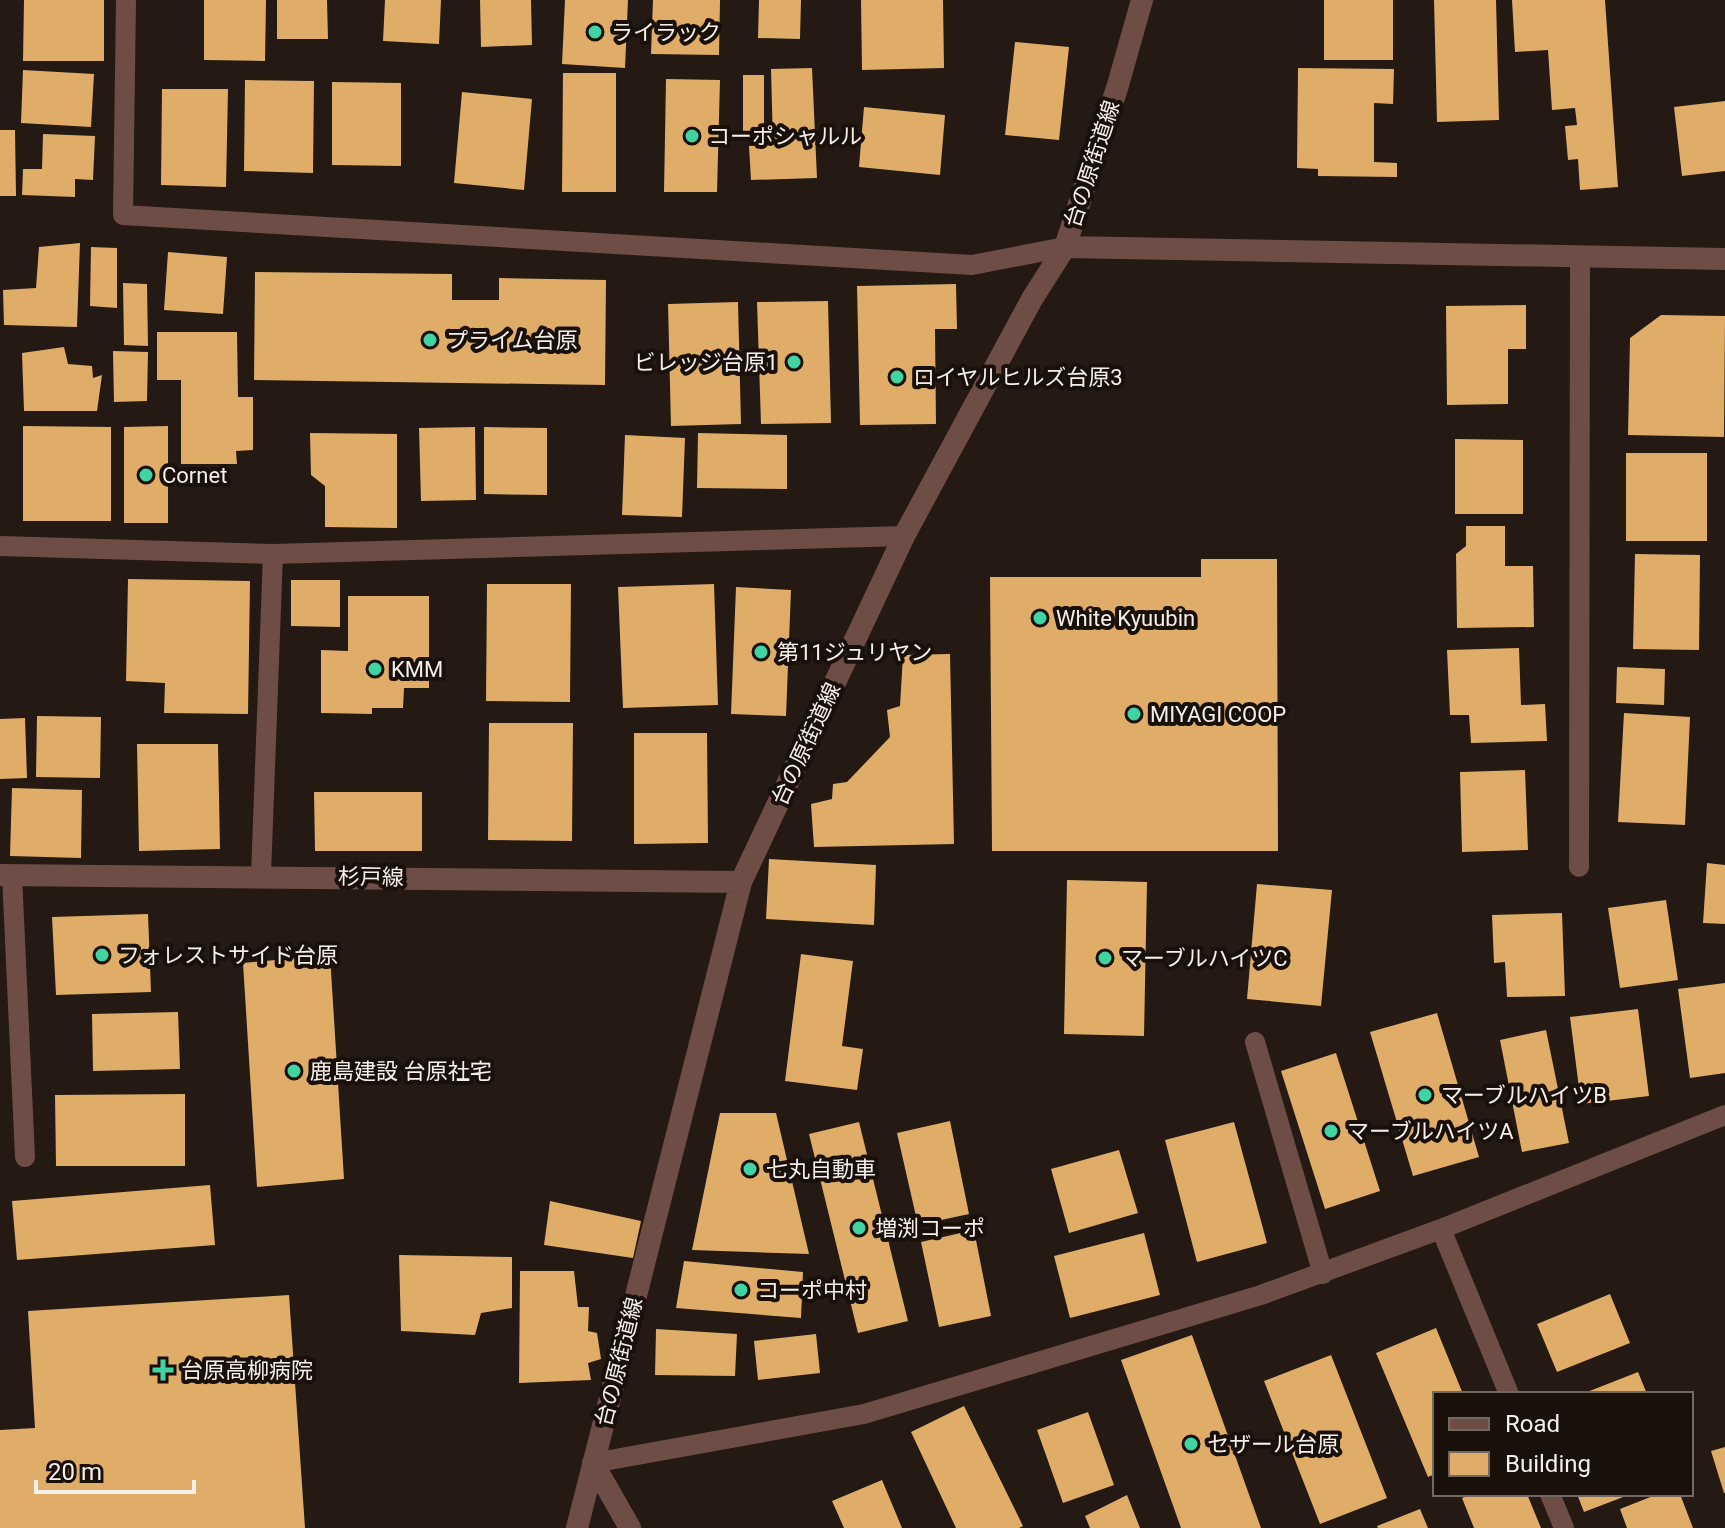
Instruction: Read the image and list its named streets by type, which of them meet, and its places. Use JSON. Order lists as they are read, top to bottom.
{
  "streets": {
    "street": ["台の原街道線", "杉戸線"]
  },
  "crossings": [
    ["台の原街道線", "杉戸線"]
  ],
  "places": {
    "other": [
      "ライラック",
      "コーポシャルル",
      "プライム台原",
      "ビレッジ台原1",
      "ロイヤルヒルズ台原3",
      "Cornet",
      "White Kyuubin",
      "第11ジュリヤン",
      "KMM",
      "MIYAGI COOP",
      "フォレストサイド台原",
      "マーブルハイツC",
      "鹿島建設 台原社宅",
      "マーブルハイツB",
      "マーブルハイツA",
      "七丸自動車",
      "増渕コーポ",
      "コーポ中村",
      "セザール台原"
    ],
    "health": ["台原高柳病院"]
  },
  "legend": ["Road", "Building"],
  "scale_bar": "20 m"
}
